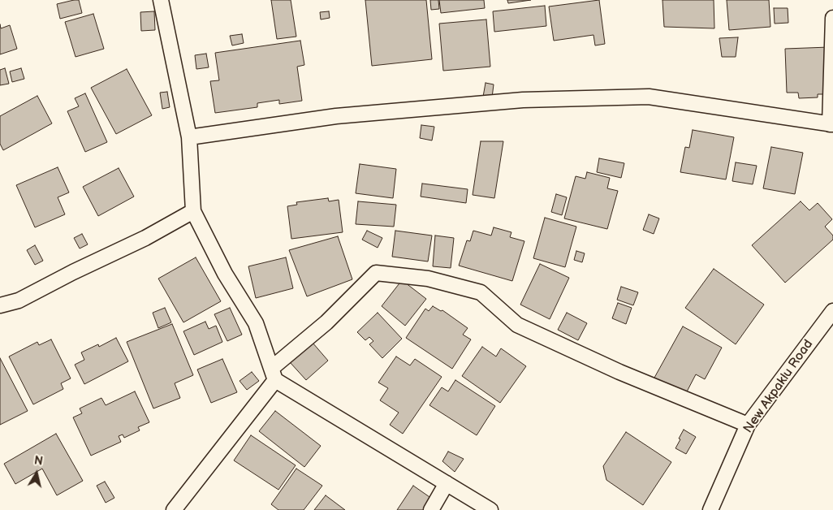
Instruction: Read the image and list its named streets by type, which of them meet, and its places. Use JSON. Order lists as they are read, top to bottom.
{
  "streets": {
    "street": ["New Akpaklu Road"]
  },
  "north": "top"
}
